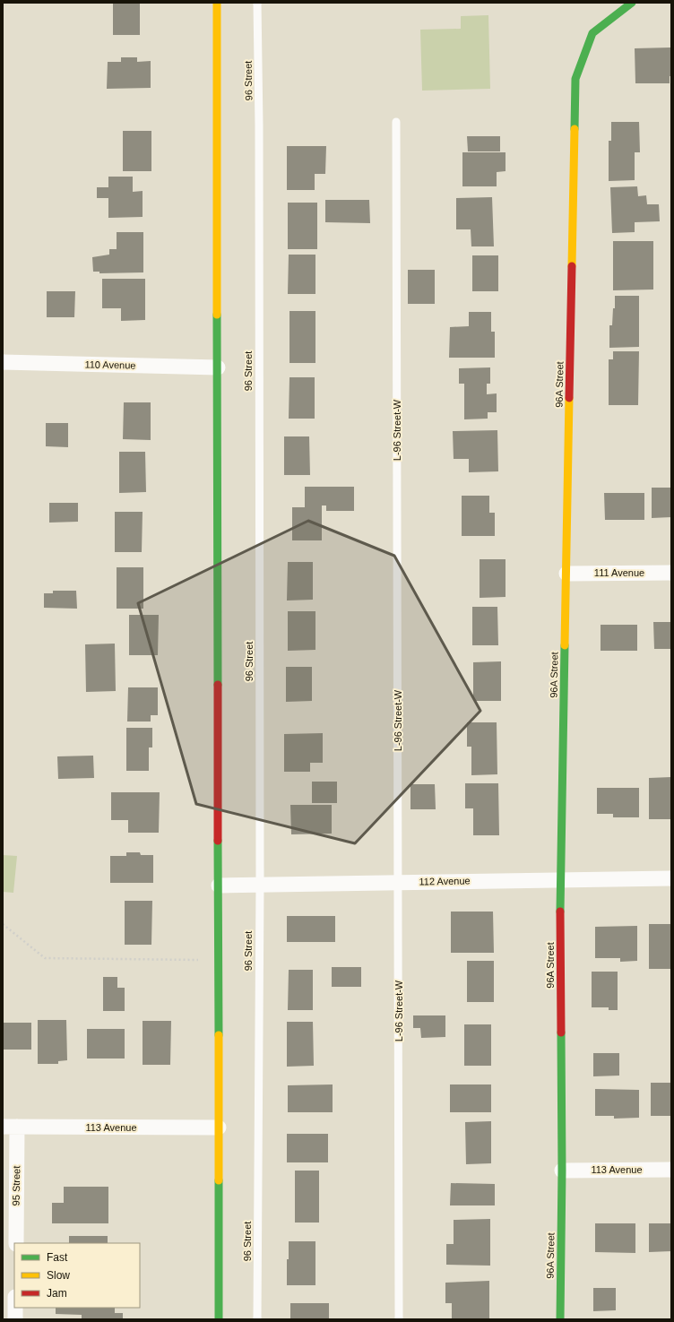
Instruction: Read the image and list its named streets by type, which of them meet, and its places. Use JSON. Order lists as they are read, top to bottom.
{
  "streets": {
    "street": [
      "110 Avenue",
      "96A Street",
      "111 Avenue",
      "112 Avenue",
      "113 Avenue",
      "95 Street"
    ],
    "lane": ["96 Street", "L-96 Street-W"]
  },
  "crossings": [
    ["96 Street", "112 Avenue"],
    ["96A Street", "111 Avenue"],
    ["96A Street", "112 Avenue"],
    ["96A Street", "113 Avenue"],
    ["L-96 Street-W", "112 Avenue"],
    ["113 Avenue", "95 Street"]
  ],
  "legend": ["Fast", "Slow", "Jam"]
}
